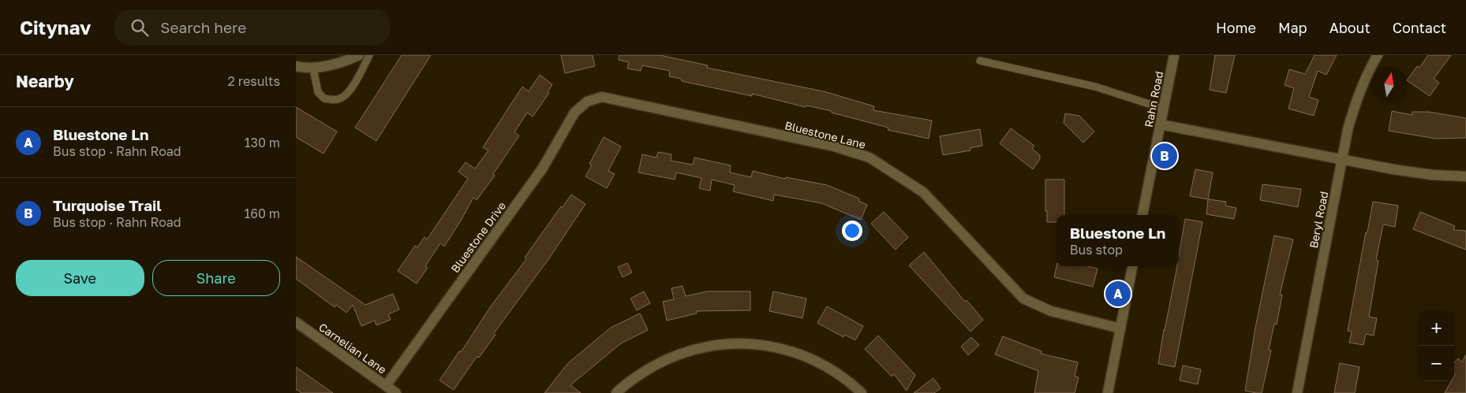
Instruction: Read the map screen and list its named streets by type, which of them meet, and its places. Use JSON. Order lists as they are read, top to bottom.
{
  "streets": {
    "street": [
      "Rahn Road",
      "Bluestone Lane",
      "Beryl Road",
      "Bluestone Drive",
      "Carnelian Lane"
    ]
  },
  "crossings": [
    ["Bluestone Lane", "Bluestone Drive"],
    ["Bluestone Drive", "Carnelian Lane"]
  ],
  "north": "top",
  "page": {
    "header": "Citynav",
    "search": "Search here",
    "nav": [
      "Home",
      "Map",
      "About",
      "Contact"
    ],
    "heading": ["Nearby", "2 results"],
    "list": [
      {
        "mark": "A",
        "name": "Bluestone Ln",
        "note": "Bus stop · Rahn Road",
        "value": "130 m"
      },
      {
        "mark": "B",
        "name": "Turquoise Trail",
        "note": "Bus stop · Rahn Road",
        "value": "160 m"
      }
    ],
    "pins": ["B", "A"],
    "popup": ["Bluestone Ln", "Bus stop"],
    "buttons": ["Save", "Share"],
    "map_buttons": ["+", "−"]
  }
}
